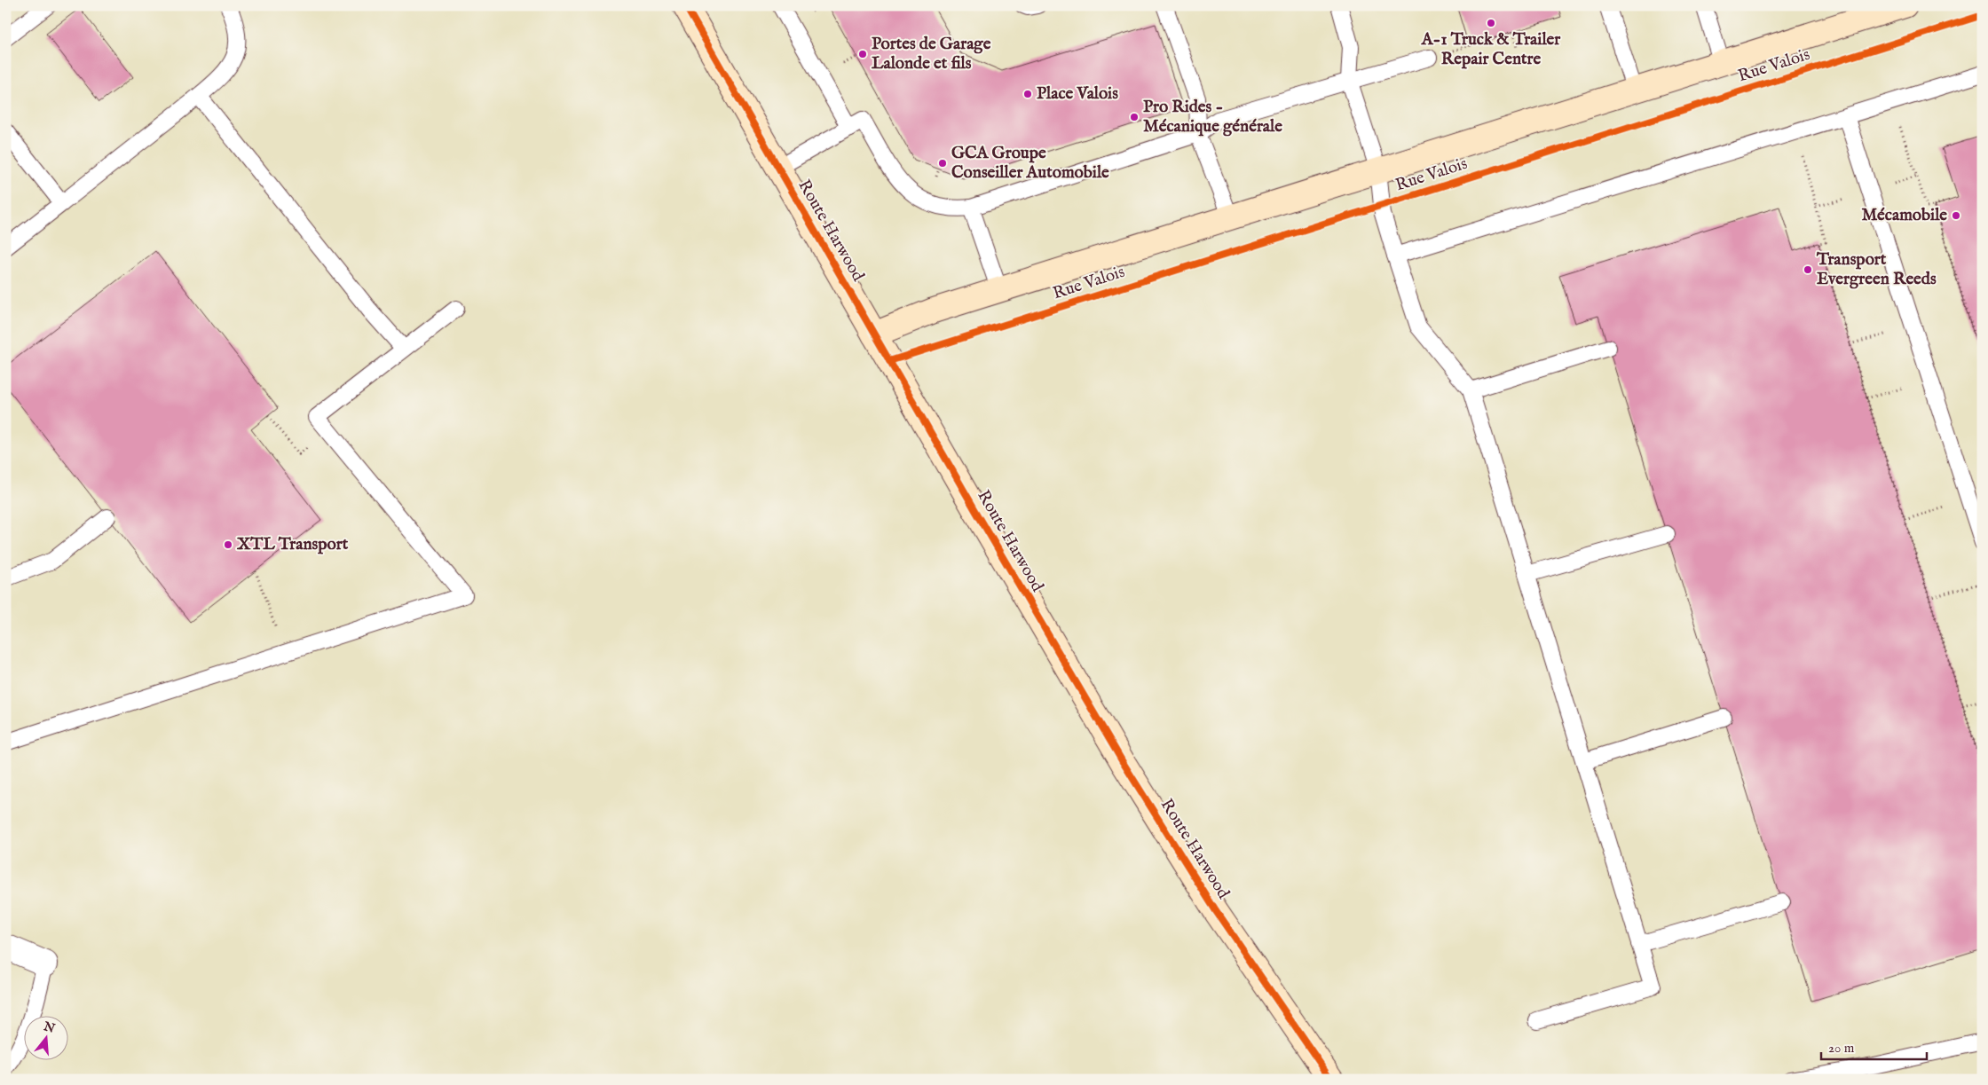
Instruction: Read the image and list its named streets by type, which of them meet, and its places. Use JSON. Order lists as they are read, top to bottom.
{
  "streets": {
    "main road": ["Rue Valois", "Route Harwood"]
  },
  "crossings": [
    ["Rue Valois", "Route Harwood"]
  ],
  "places": [
    "A-1 Truck & Trailer Repair Centre",
    "Portes de Garage Lalonde et fils",
    "Place Valois",
    "Pro Rides - Mécanique générale",
    "GCA Groupe Conseiller Automobile",
    "Mécamobile",
    "Transport Evergreen Reeds",
    "XTL Transport"
  ],
  "scale_bar": "20 m",
  "north": "top"
}
